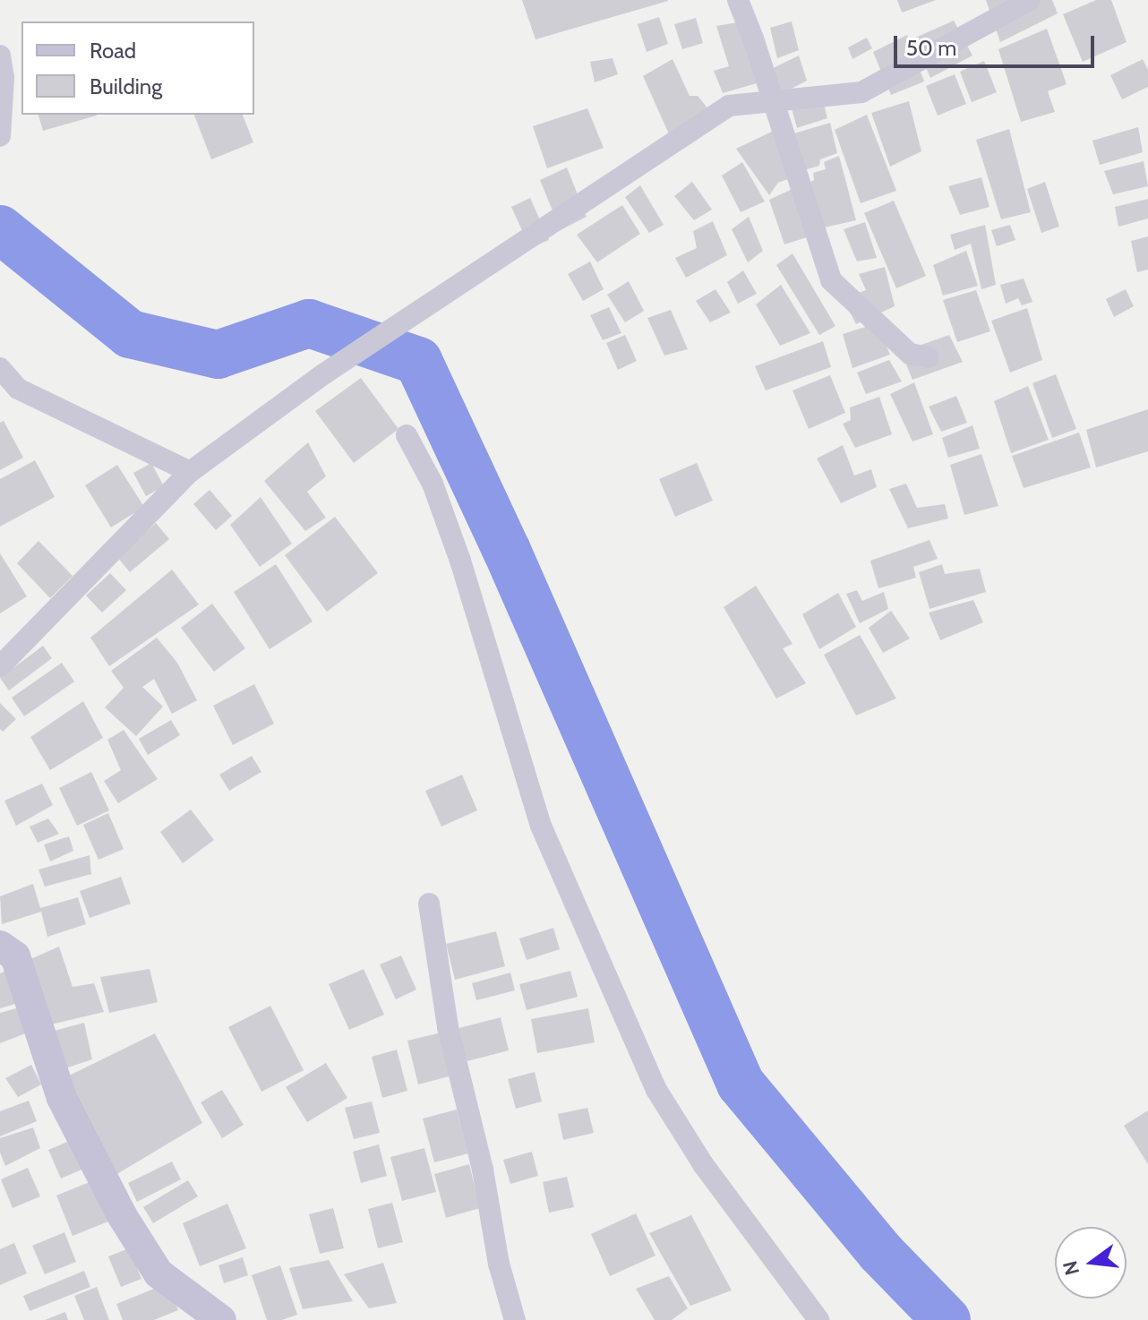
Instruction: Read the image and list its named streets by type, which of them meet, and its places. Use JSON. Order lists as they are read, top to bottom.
{
  "legend": ["Road", "Building"],
  "scale_bar": "50 m",
  "north": "left"
}
